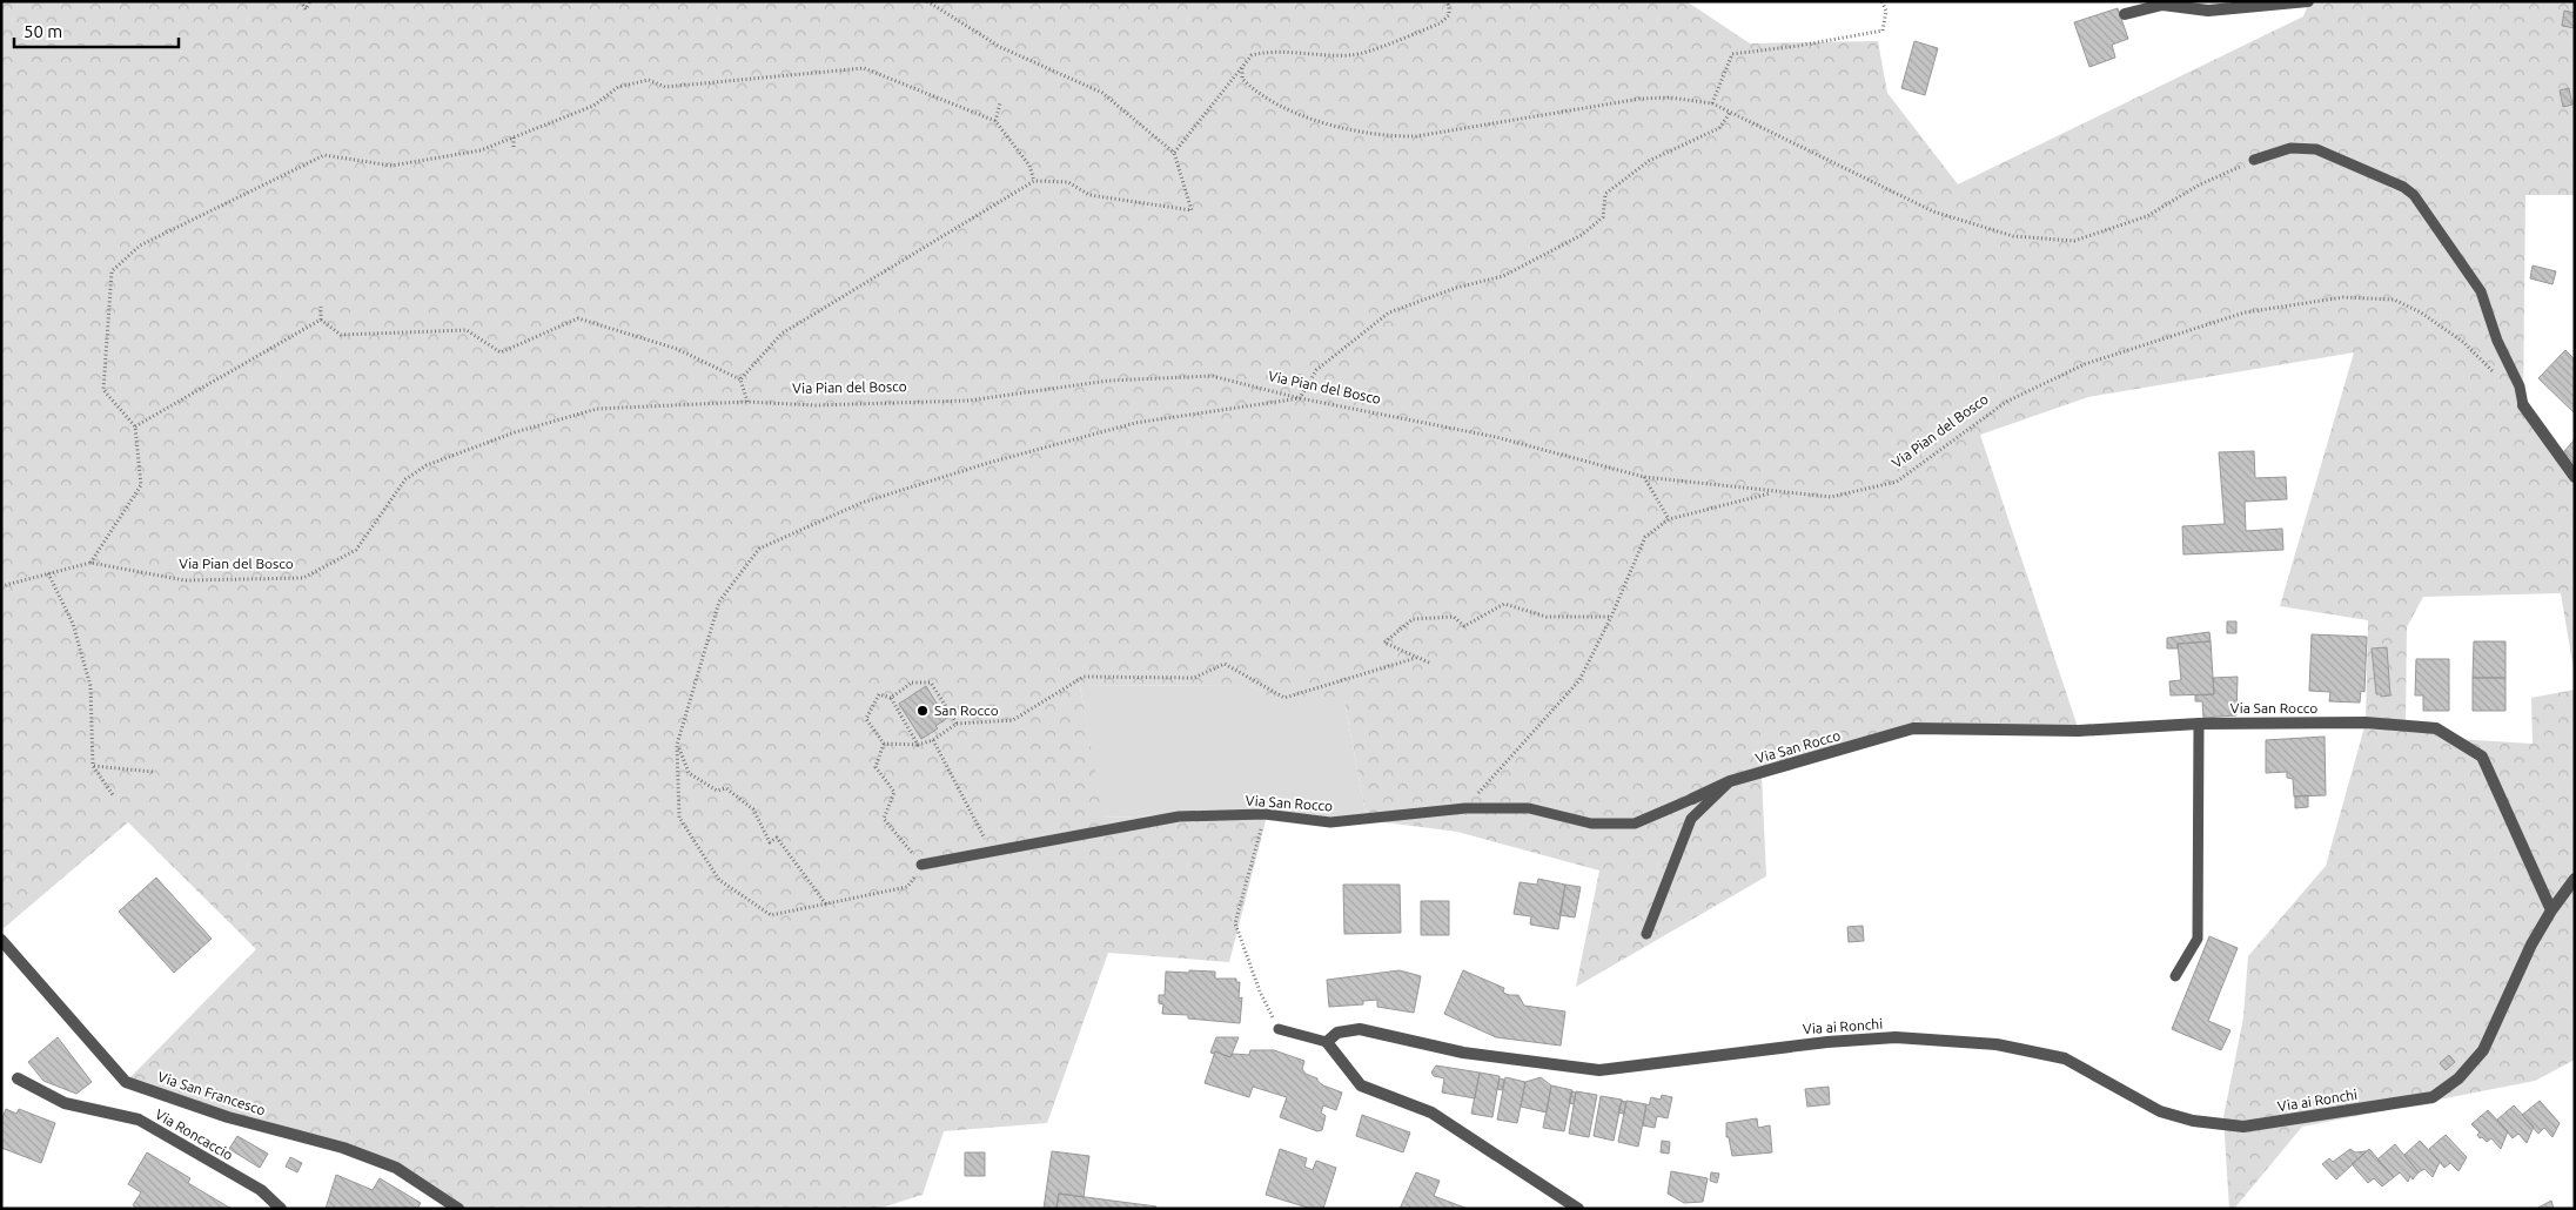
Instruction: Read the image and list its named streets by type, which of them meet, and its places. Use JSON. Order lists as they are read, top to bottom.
{
  "streets": {
    "street": [
      "Via San Rocco",
      "Via ai Ronchi",
      "Via San Francesco",
      "Via Roncaccio"
    ],
    "path": ["Via Pian del Bosco"]
  },
  "crossings": [
    ["Via San Rocco", "Via ai Ronchi"]
  ],
  "places": ["San Rocco"],
  "scale_bar": "50 m"
}
